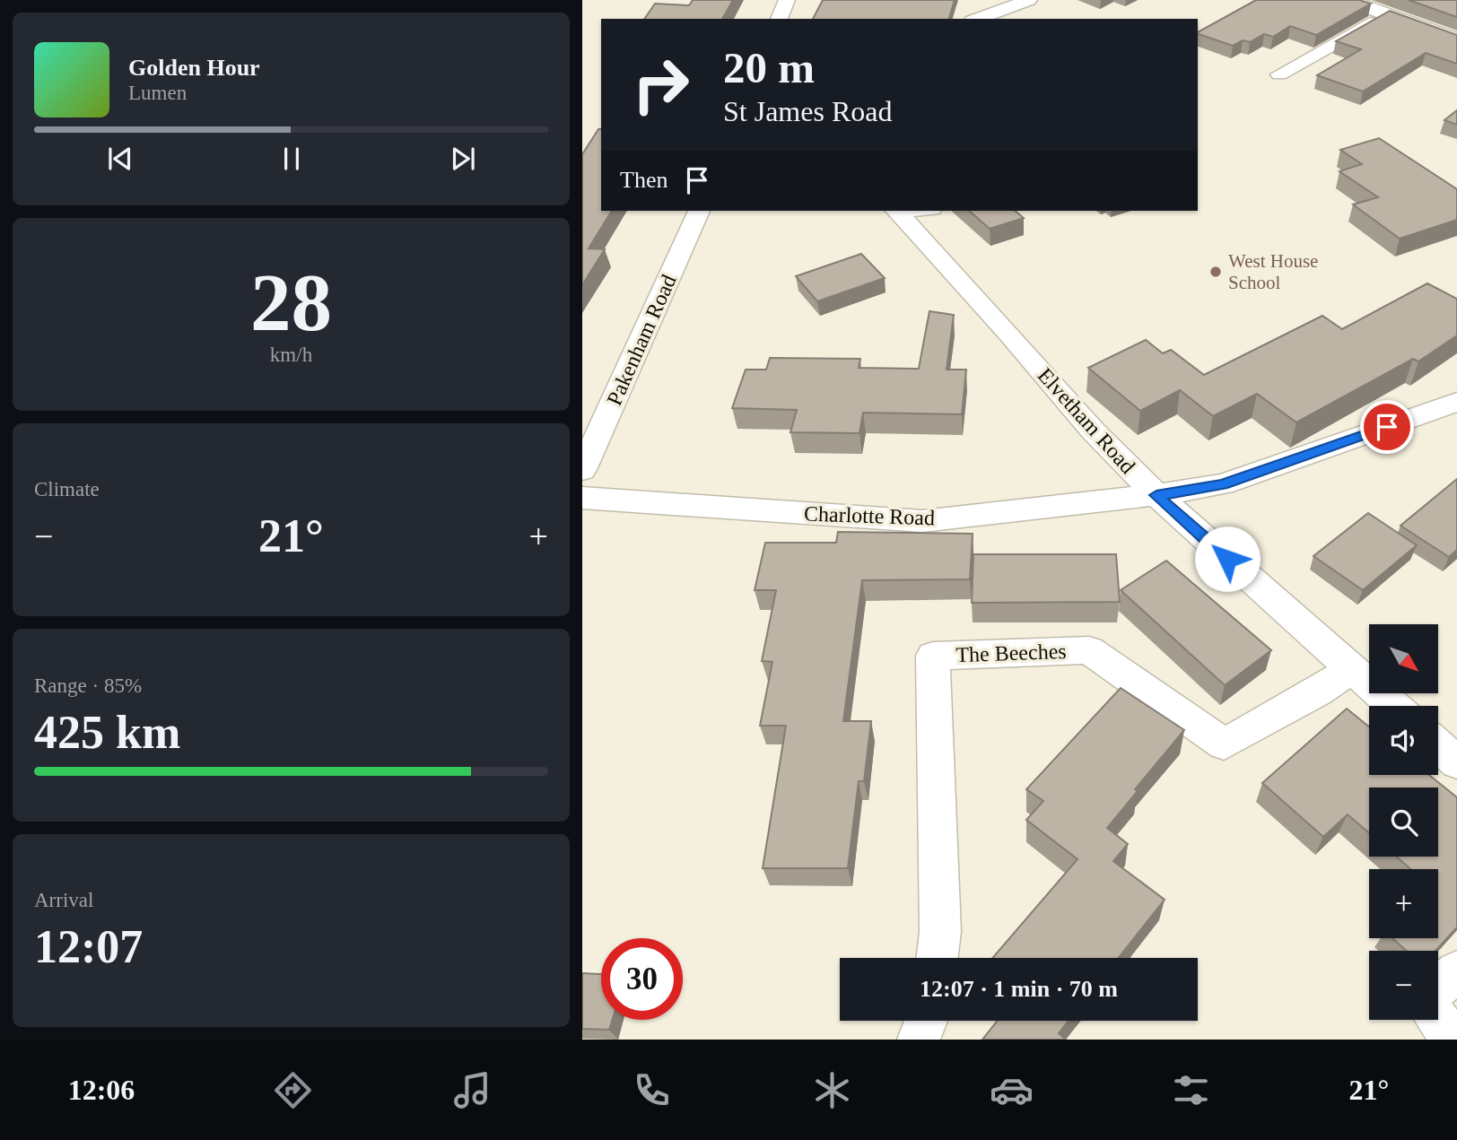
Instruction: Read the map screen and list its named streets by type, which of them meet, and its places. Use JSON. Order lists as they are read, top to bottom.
{
  "streets": {
    "street": [
      "Pakenham Road",
      "Elvetham Road",
      "Charlotte Road",
      "The Beeches"
    ]
  },
  "crossings": [
    ["Elvetham Road", "Charlotte Road"],
    ["Elvetham Road", "The Beeches"]
  ],
  "places": ["West House School"],
  "north": "bottom right",
  "page": {
    "turn": ["20 m", "St James Road"],
    "song": ["Golden Hour", "Lumen"],
    "then": "Then",
    "tile": [
      ["28", "km/h"],
      "Climate",
      ["Range · 85%", "425 km"],
      ["Arrival", "12:07"]
    ],
    "heat": ["−", "21°", "+"],
    "map_buttons": ["+", "−"],
    "limit": "30",
    "trip": "12:07 · 1 min · 70 m",
    "tabs": ["12:06", "21°"]
  }
}
